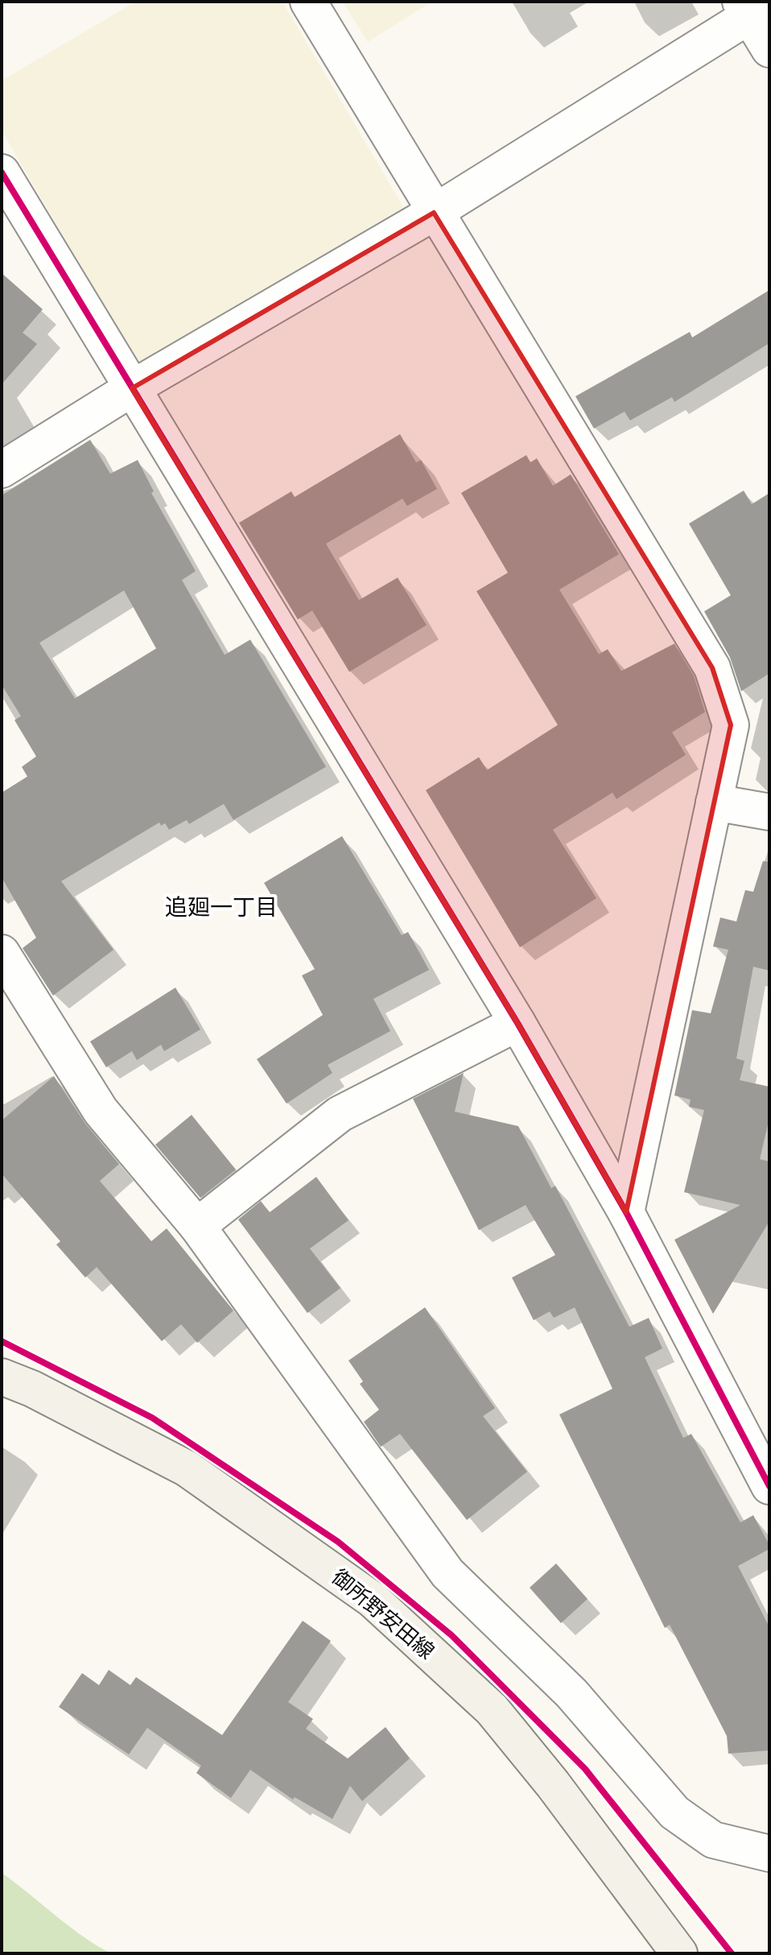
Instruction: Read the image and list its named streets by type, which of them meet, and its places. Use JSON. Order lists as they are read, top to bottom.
{
  "streets": {
    "main road": ["御所野安田線"]
  },
  "districts": ["追廻一丁目"]
}
